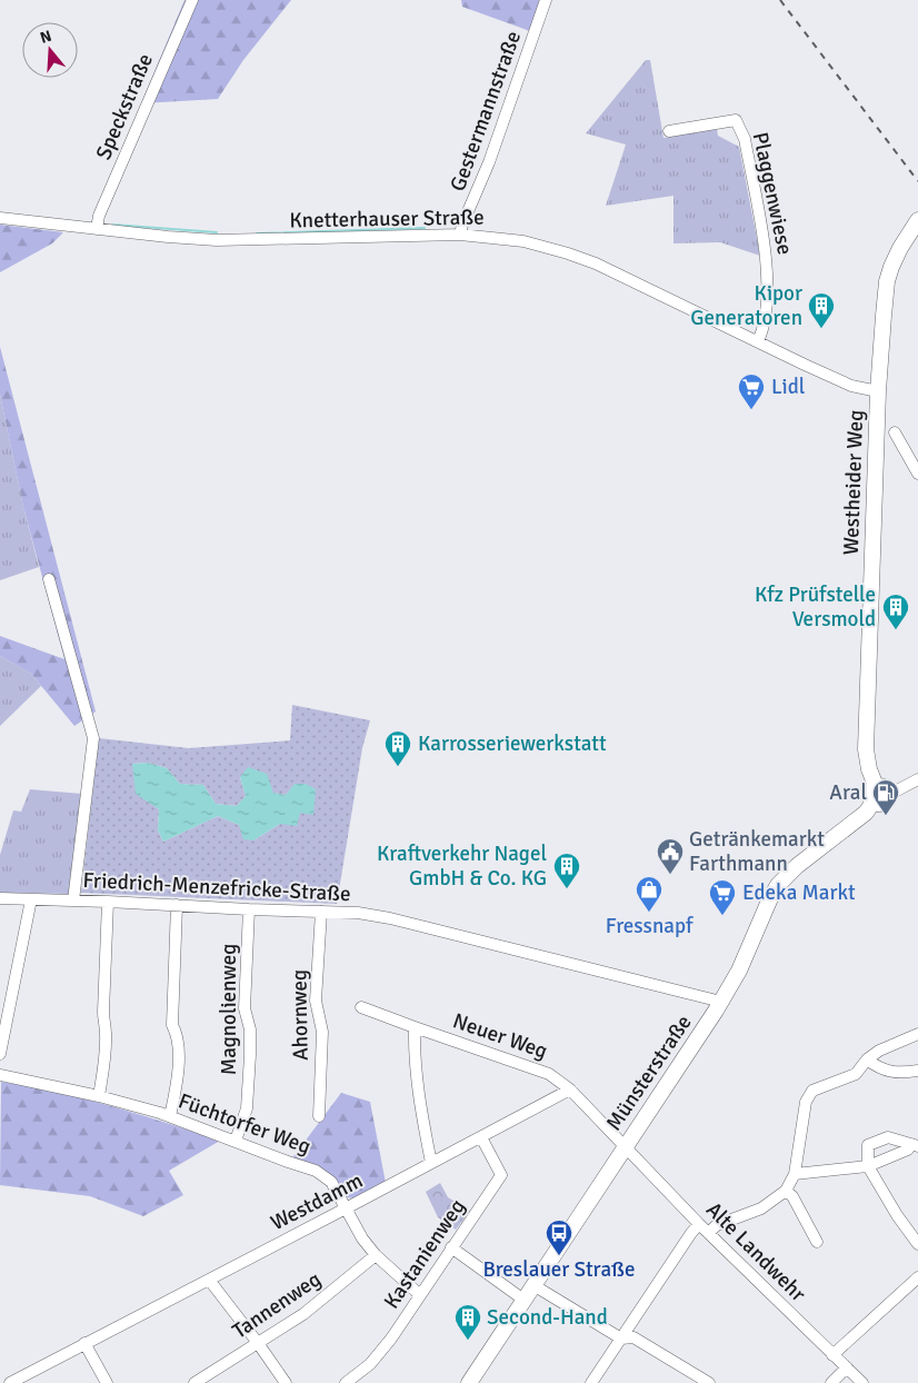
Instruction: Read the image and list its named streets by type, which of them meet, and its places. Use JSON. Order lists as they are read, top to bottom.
{
  "streets": {
    "main road": ["Westheider Weg", "Münsterstraße"],
    "street": [
      "Speckstraße",
      "Gestermannstraße",
      "Plaggenwiese",
      "Knetterhauser Straße",
      "Friedrich-Menzefricke-Straße",
      "Magnolienweg",
      "Ahornweg",
      "Neuer Weg",
      "Füchtorfer Weg",
      "Westdamm",
      "Alte Landwehr",
      "Kastanienweg",
      "Tannenweg"
    ]
  },
  "crossings": [
    ["Speckstraße", "Knetterhauser Straße"],
    ["Gestermannstraße", "Knetterhauser Straße"],
    ["Plaggenwiese", "Knetterhauser Straße"],
    ["Knetterhauser Straße", "Westheider Weg"],
    ["Westheider Weg", "Münsterstraße"],
    ["Friedrich-Menzefricke-Straße", "Magnolienweg"],
    ["Friedrich-Menzefricke-Straße", "Ahornweg"],
    ["Friedrich-Menzefricke-Straße", "Münsterstraße"],
    ["Magnolienweg", "Füchtorfer Weg"],
    ["Neuer Weg", "Westdamm"],
    ["Münsterstraße", "Alte Landwehr"],
    ["Füchtorfer Weg", "Westdamm"],
    ["Füchtorfer Weg", "Kastanienweg"],
    ["Füchtorfer Weg", "Tannenweg"],
    ["Westdamm", "Kastanienweg"]
  ],
  "places": {
    "building": [
      "Kipor Generatoren",
      "Kfz Prüfstelle Versmold",
      "Karrosseriewerkstatt",
      "Kraftverkehr Nagel GmbH & Co. KG",
      "Second-Hand"
    ],
    "supermarket": ["Lidl", "Edeka Markt"],
    "fuel station": ["Aral"],
    "public building": ["Getränkemarkt Farthmann"],
    "shop": ["Fressnapf"],
    "bus stop": ["Breslauer Straße"]
  },
  "north": "top"
}
